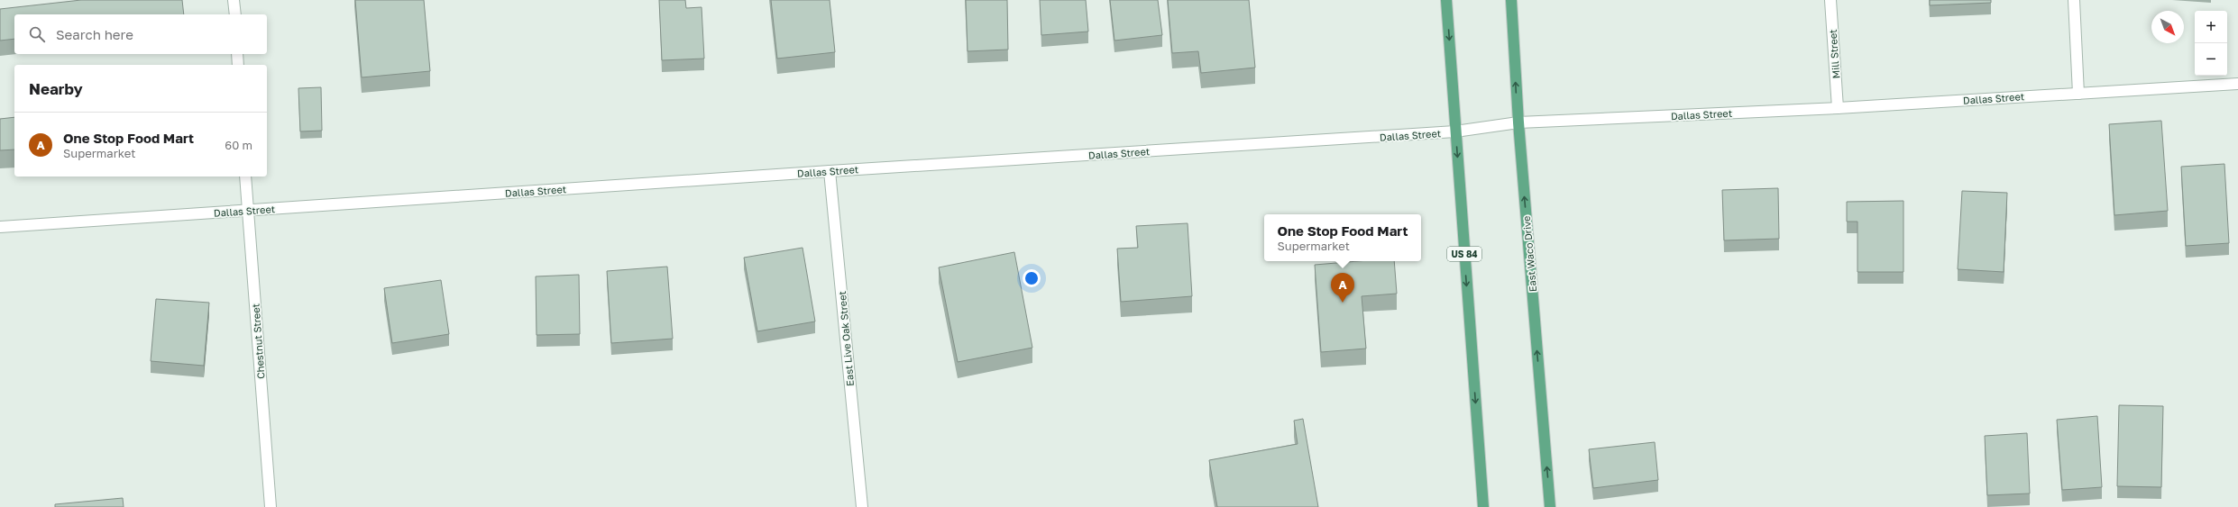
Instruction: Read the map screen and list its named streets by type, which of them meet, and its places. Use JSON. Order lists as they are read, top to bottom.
{
  "streets": {
    "main road": ["US 84", "East Waco Drive"],
    "street": [
      "Mill Street",
      "Dallas Street",
      "East Live Oak Street",
      "Chestnut Street"
    ]
  },
  "crossings": [
    ["Mill Street", "Dallas Street"],
    ["Dallas Street", "US 84"],
    ["Dallas Street", "East Waco Drive"],
    ["Dallas Street", "East Live Oak Street"],
    ["Dallas Street", "Chestnut Street"]
  ],
  "north": "bottom right",
  "page": {
    "map_buttons": ["+", "−"],
    "search": "Search here",
    "heading": "Nearby",
    "list": [
      {
        "mark": "A",
        "name": "One Stop Food Mart",
        "note": "Supermarket",
        "value": "60 m"
      }
    ],
    "popup": ["One Stop Food Mart", "Supermarket"],
    "pins": "A"
  }
}
